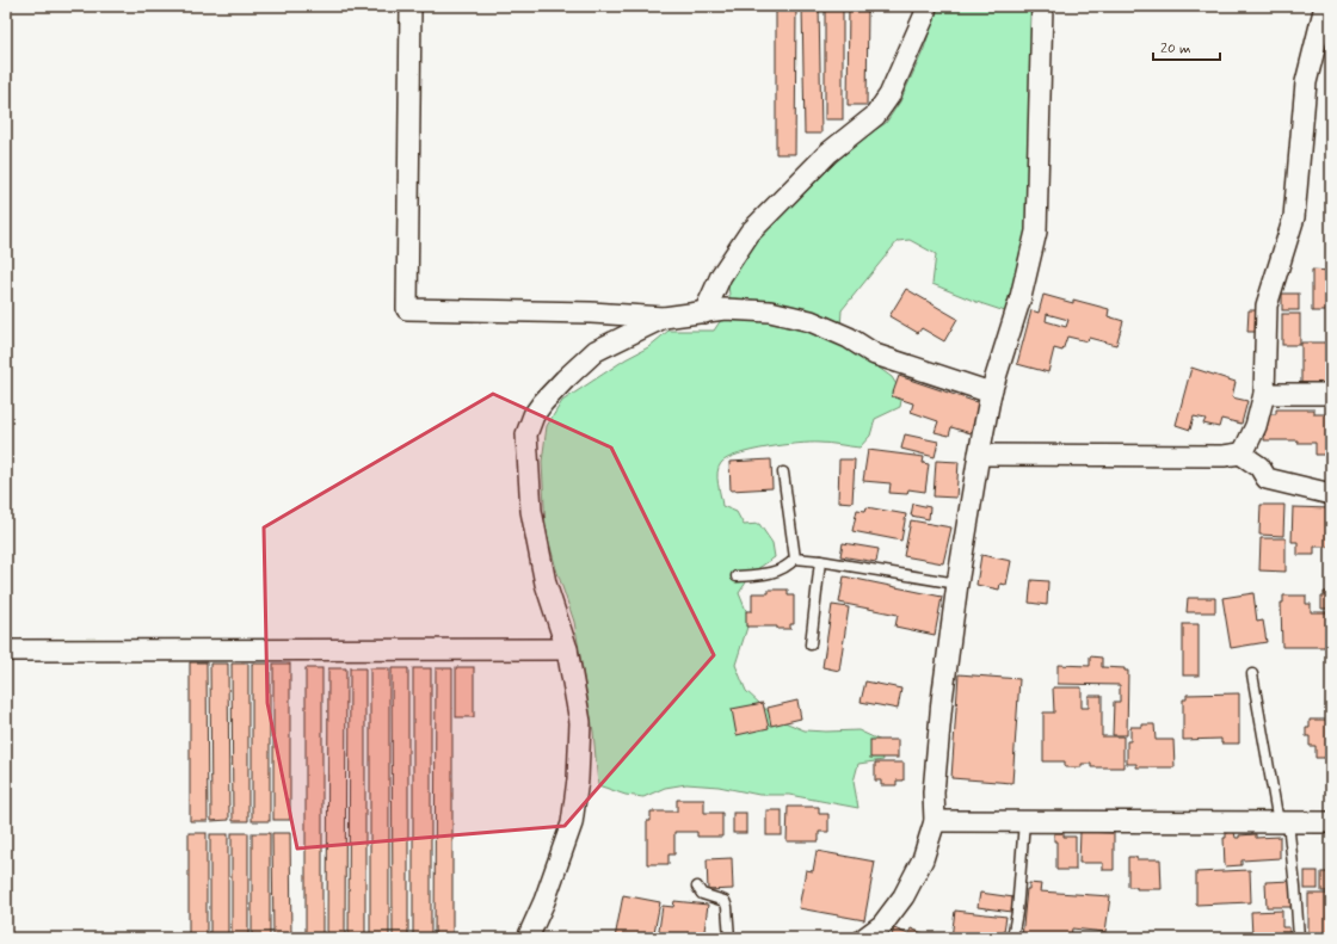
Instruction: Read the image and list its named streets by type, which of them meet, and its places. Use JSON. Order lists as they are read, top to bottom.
{
  "scale_bar": "20 m"
}
